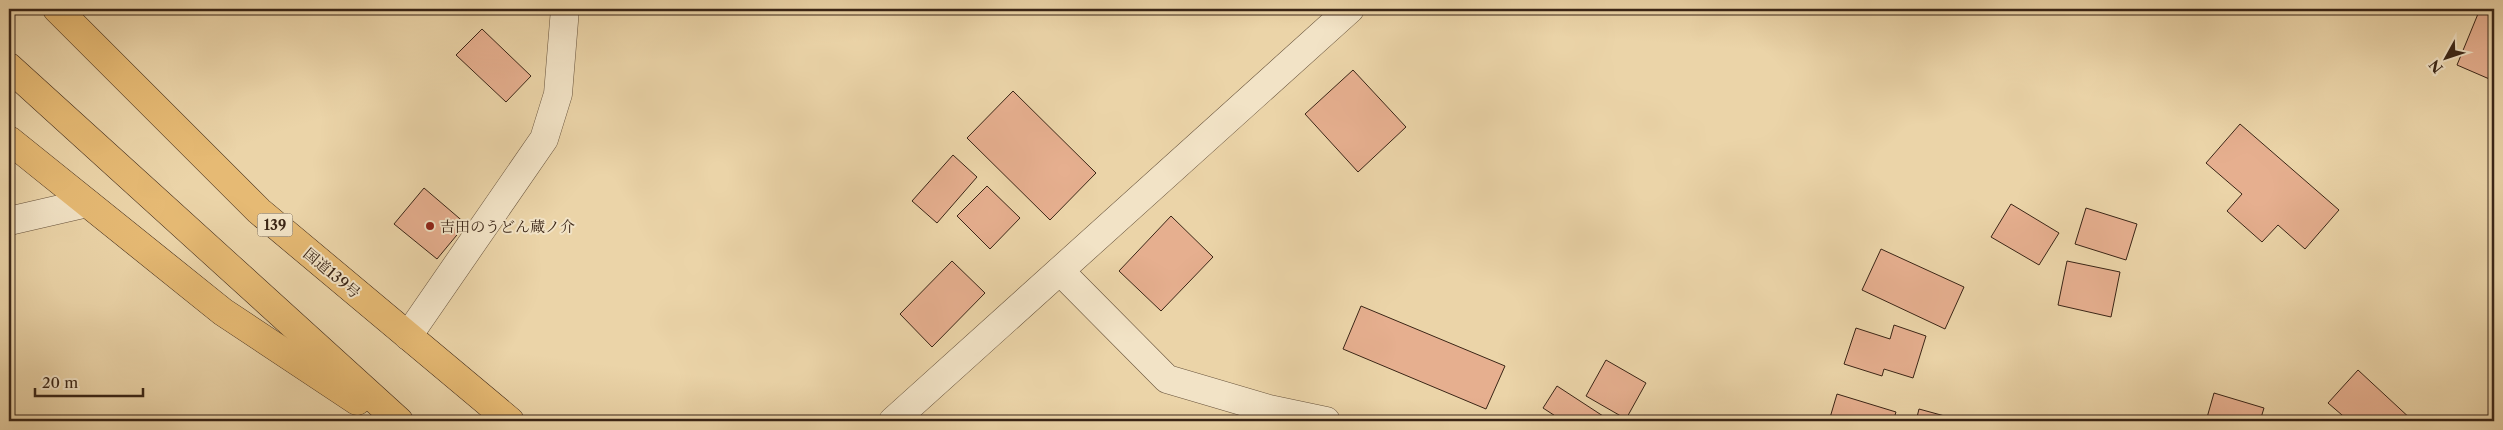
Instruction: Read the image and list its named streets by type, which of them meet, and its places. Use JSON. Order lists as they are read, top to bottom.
{
  "streets": {
    "highway": ["139", "国道139号"]
  },
  "places": ["吉田のうどん蔵ノ介"],
  "scale_bar": "20 m",
  "north": "bottom left"
}
